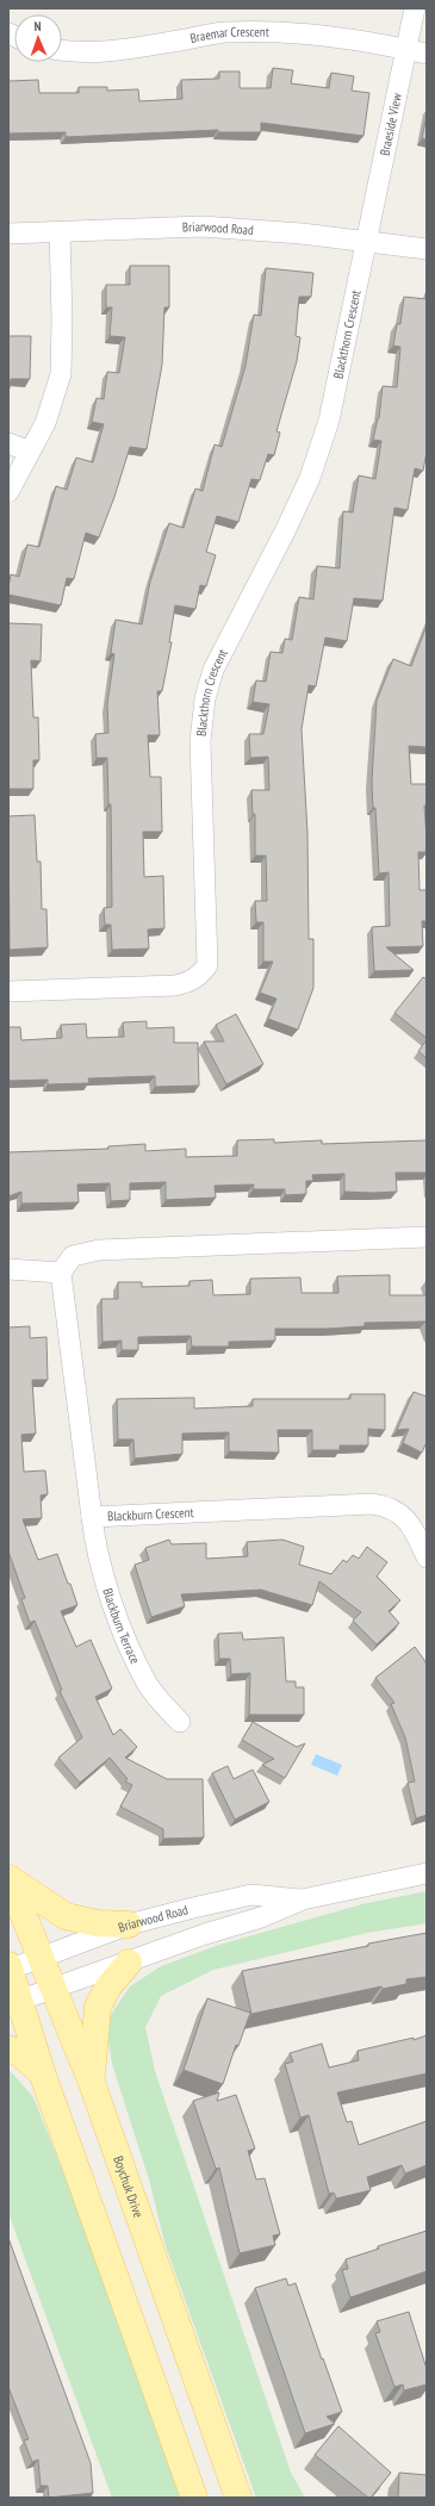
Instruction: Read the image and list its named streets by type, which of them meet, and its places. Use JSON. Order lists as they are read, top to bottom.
{
  "streets": {
    "main road": ["Boychuk Drive"],
    "street": [
      "Braemar Crescent",
      "Braeside View",
      "Briarwood Road",
      "Blackthorn Crescent",
      "Blackburn Crescent",
      "Blackburn Terrace"
    ]
  },
  "crossings": [
    ["Braemar Crescent", "Braeside View"],
    ["Braeside View", "Briarwood Road"],
    ["Braeside View", "Blackthorn Crescent"],
    ["Briarwood Road", "Blackthorn Crescent"],
    ["Briarwood Road", "Boychuk Drive"],
    ["Blackburn Crescent", "Blackburn Terrace"]
  ],
  "north": "top"
}
